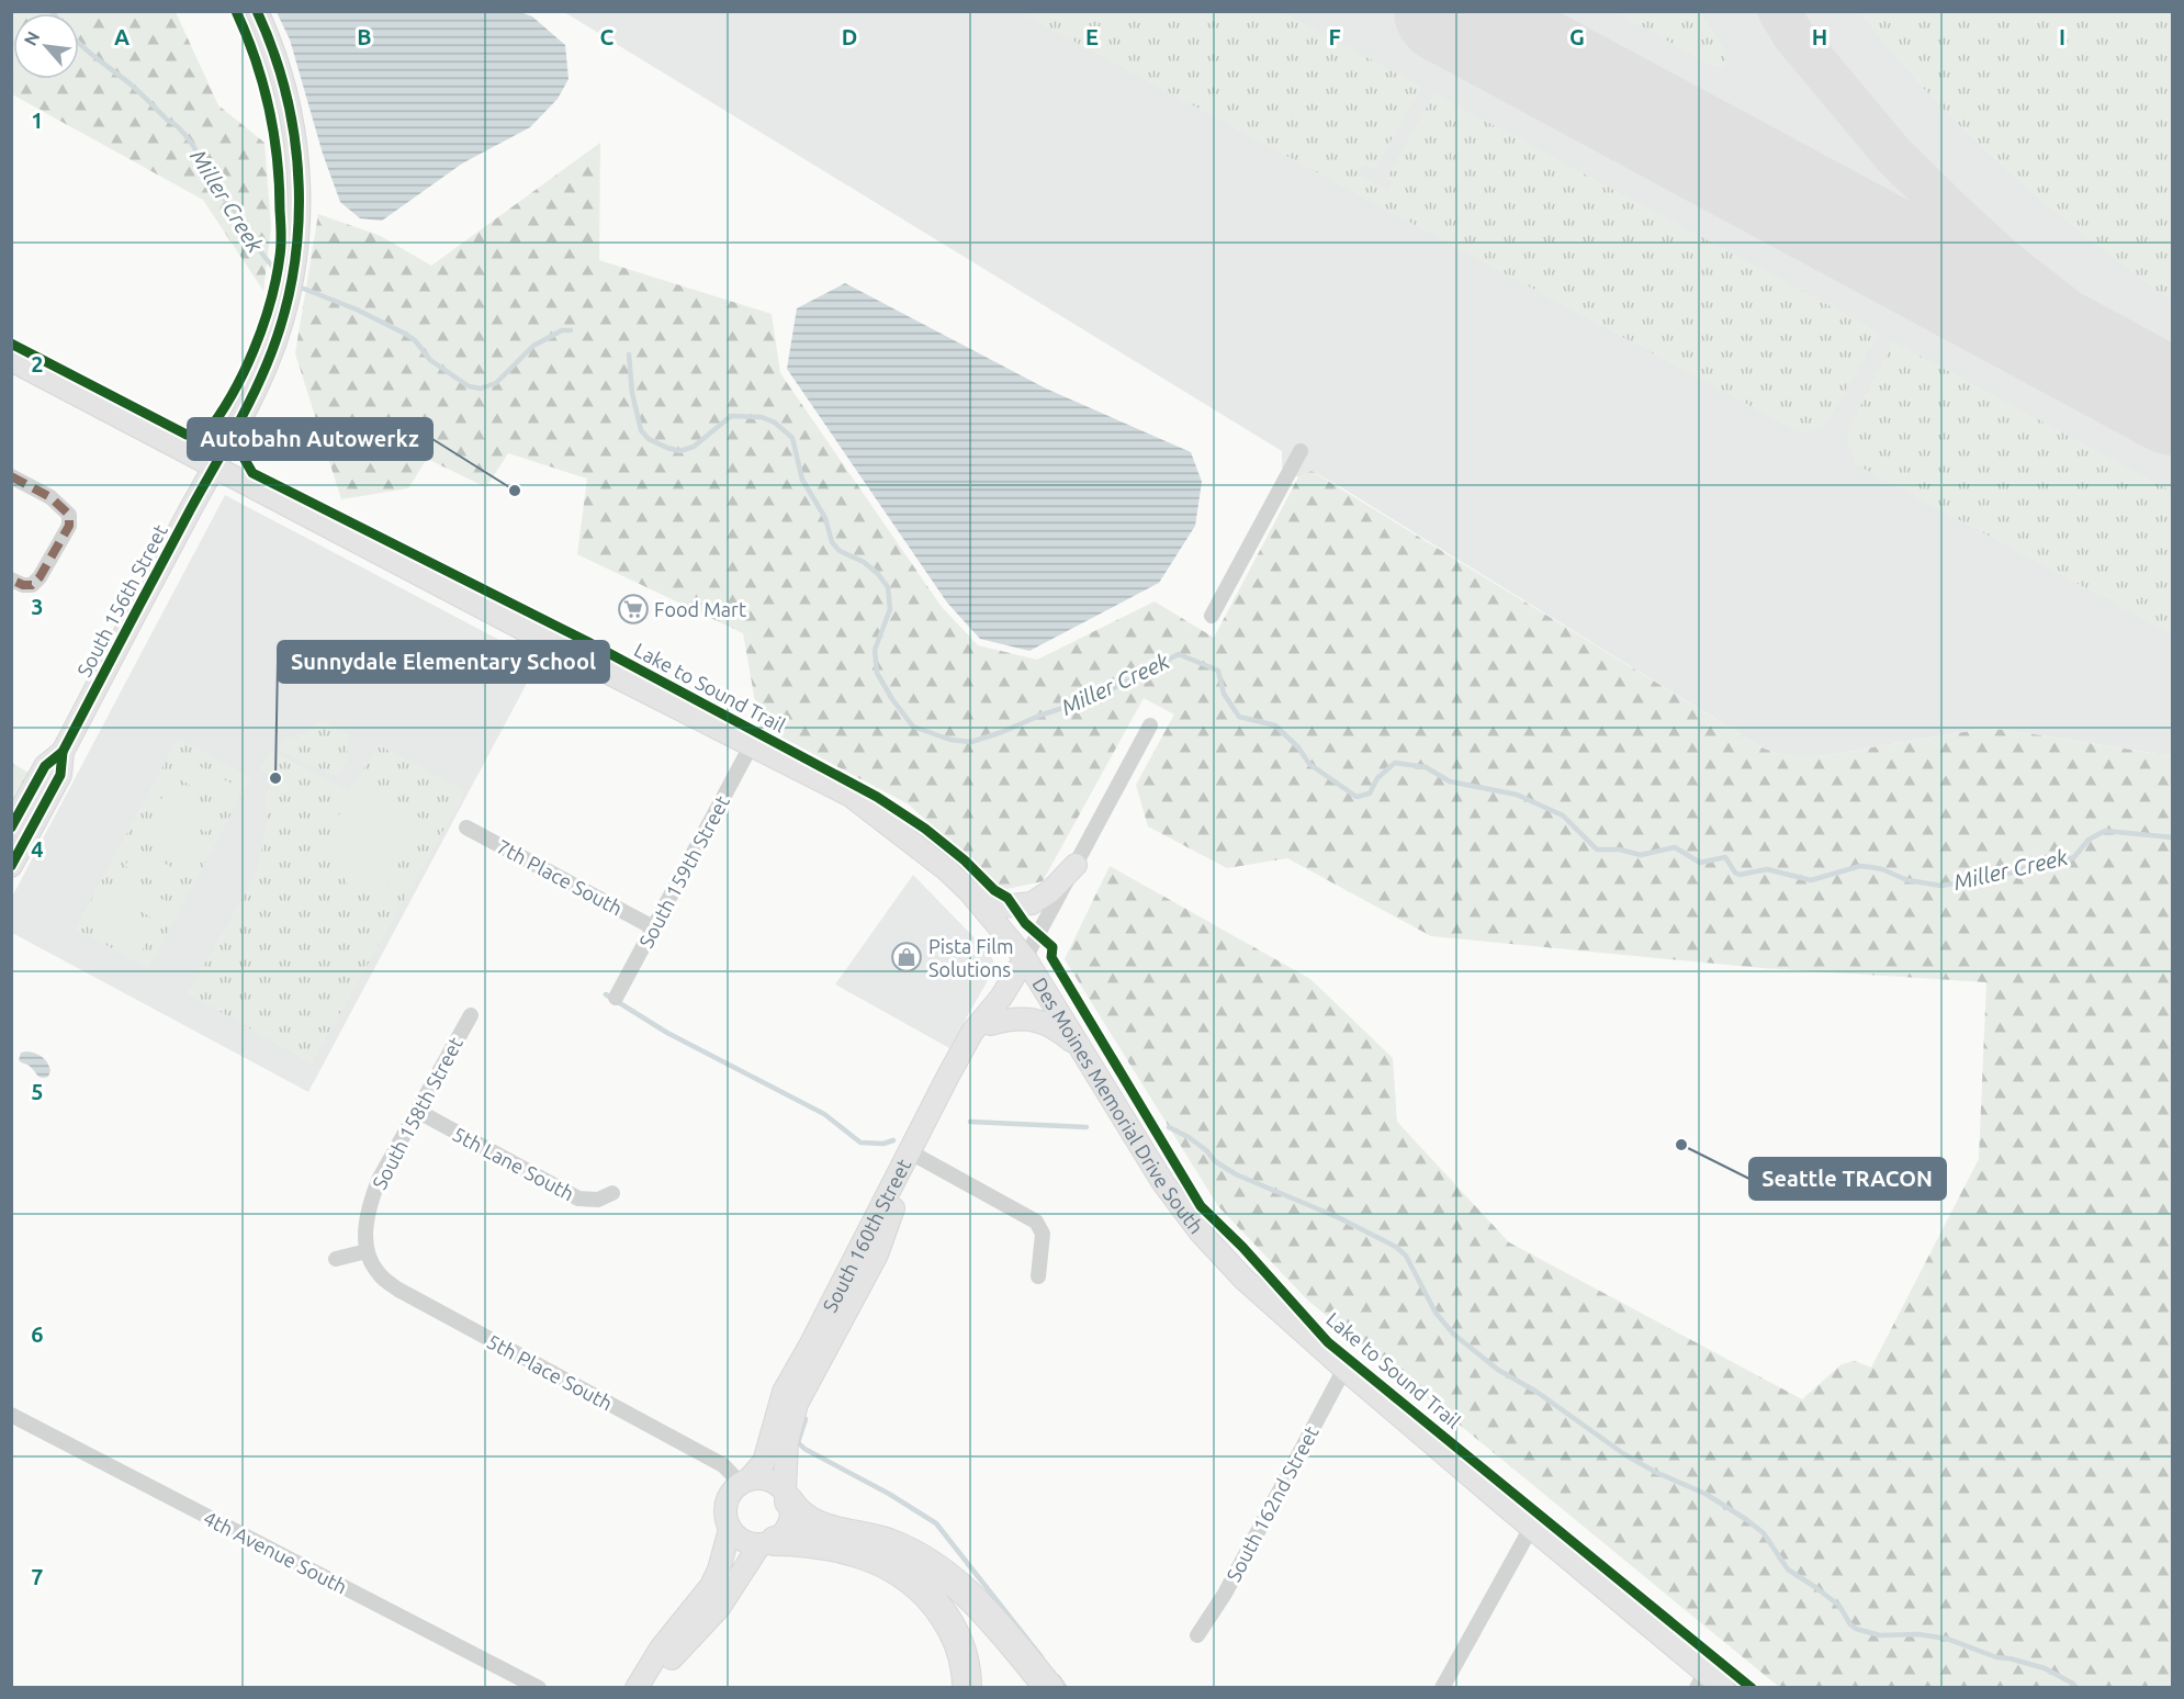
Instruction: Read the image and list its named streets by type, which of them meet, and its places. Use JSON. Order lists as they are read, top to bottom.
{
  "streets": {
    "main road": ["South 156th Street", "Des Moines Memorial Drive South", "South 160th Street"],
    "street": [
      "South 159th Street",
      "7th Place South",
      "South 158th Street",
      "5th Lane South",
      "5th Place South",
      "South 162nd Street",
      "4th Avenue South"
    ],
    "cycle path": ["Lake to Sound Trail"]
  },
  "crossings": [
    ["South 156th Street", "Des Moines Memorial Drive South"],
    ["South 159th Street", "7th Place South"],
    ["South 159th Street", "Des Moines Memorial Drive South"],
    ["Des Moines Memorial Drive South", "South 160th Street"],
    ["Des Moines Memorial Drive South", "South 162nd Street"],
    ["South 158th Street", "5th Lane South"],
    ["South 158th Street", "5th Place South"],
    ["South 160th Street", "5th Place South"]
  ],
  "water": ["Miller Creek"],
  "places": {
    "other": ["Autobahn Autowerkz", "Sunnydale Elementary School", "Seattle TRACON"],
    "supermarket": ["Food Mart"],
    "shop": ["Pista Film Solutions"]
  },
  "north": "top left",
  "grid": {
    "columns": [
      "A",
      "B",
      "C",
      "D",
      "E",
      "F",
      "G",
      "H",
      "I"
    ],
    "rows": [
      "1",
      "2",
      "3",
      "4",
      "5",
      "6",
      "7"
    ]
  }
}
